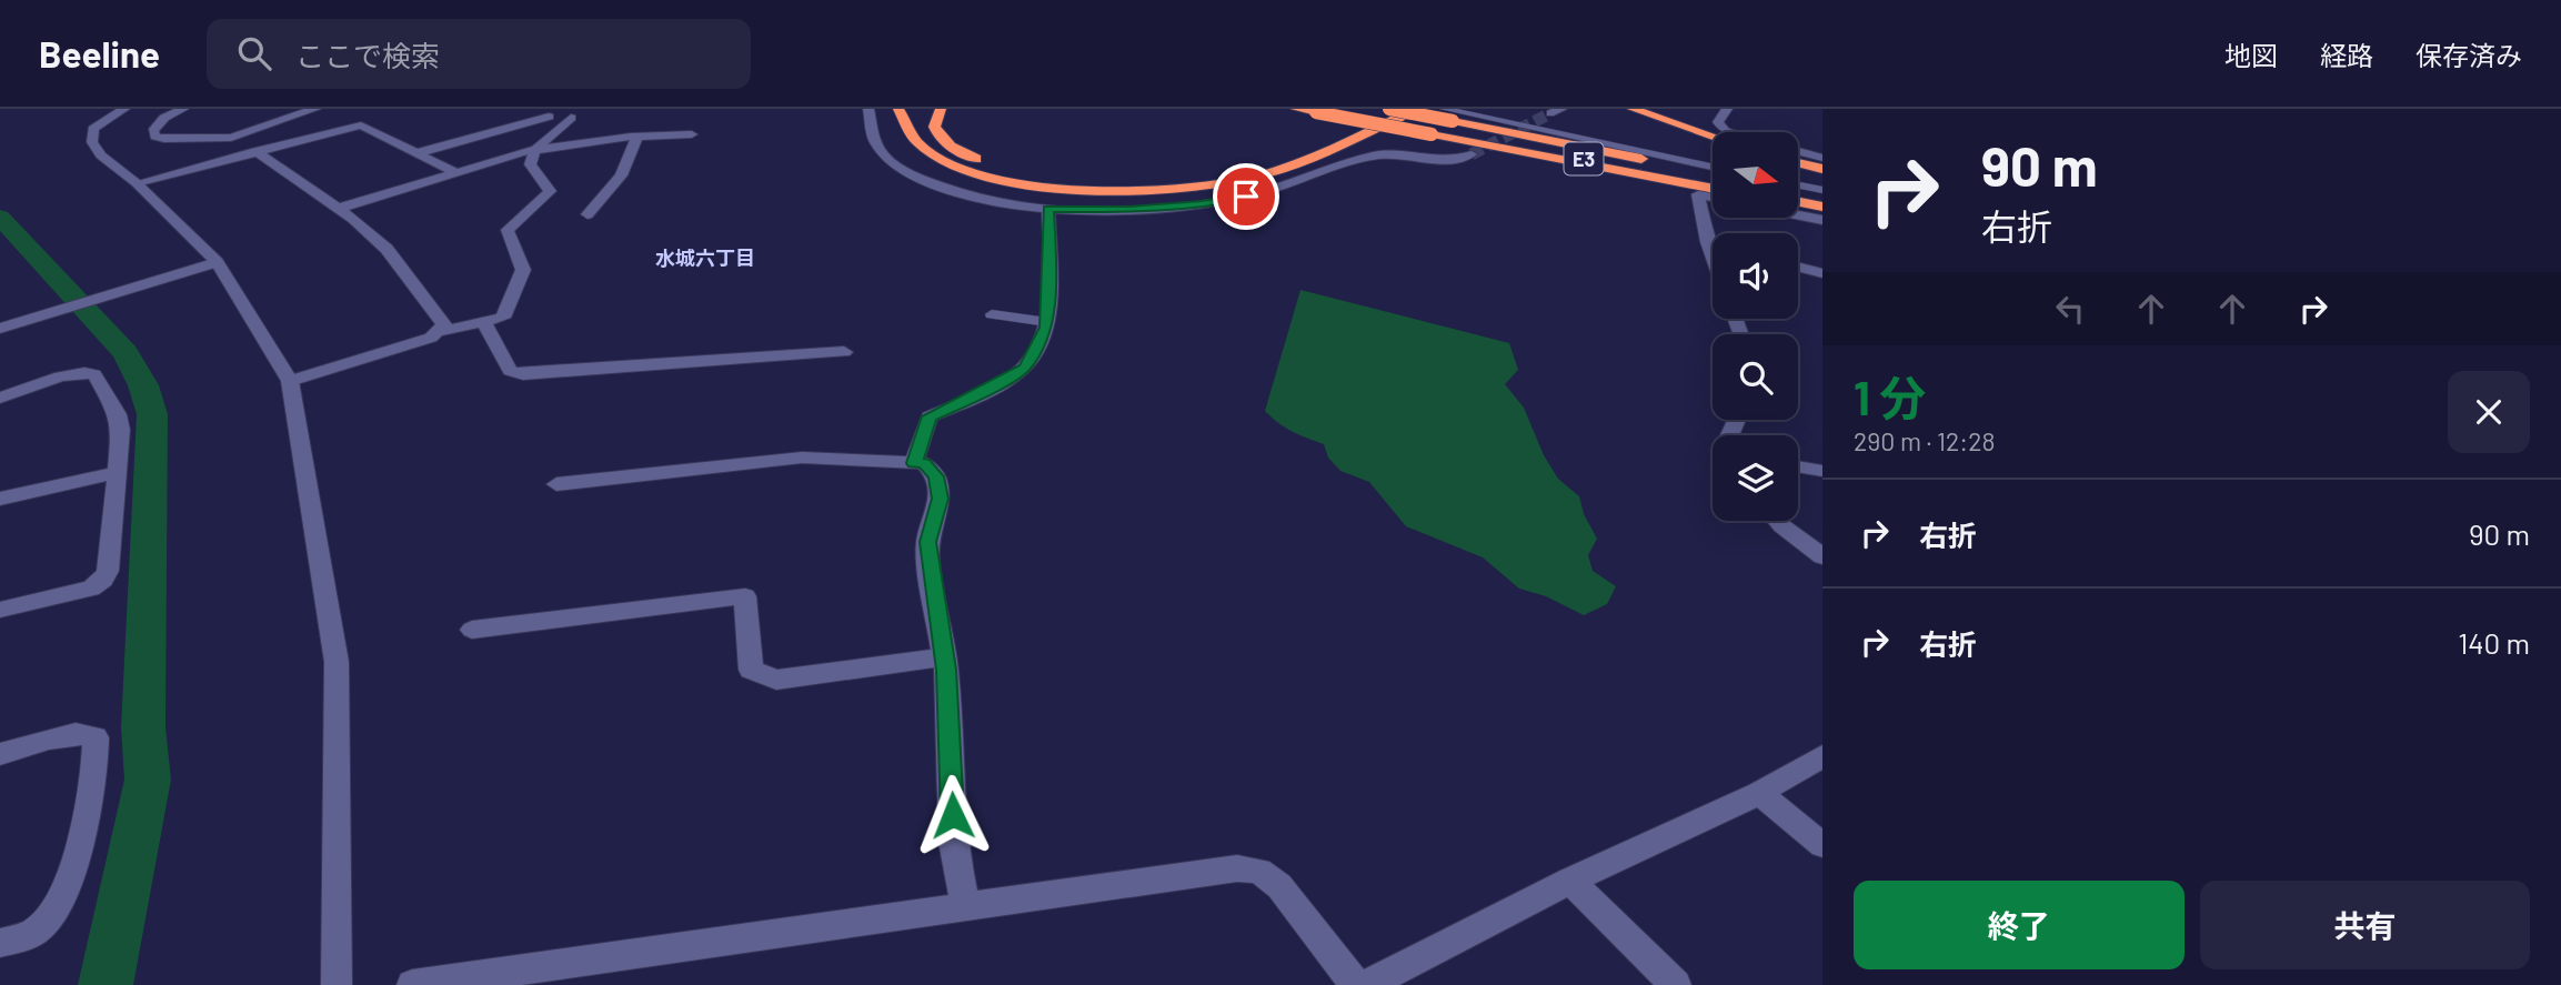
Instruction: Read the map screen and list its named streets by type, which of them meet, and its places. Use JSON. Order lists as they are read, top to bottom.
{
  "streets": {
    "highway": ["E3"]
  },
  "districts": ["水城六丁目"],
  "north": "right",
  "page": {
    "header": "Beeline",
    "search": "ここで検索",
    "nav": ["地図", "経路", "保存済み"],
    "turn": ["90 m", "右折"],
    "heading": ["1 分", "290 m · 12:28"],
    "list": [
      {
        "name": "右折",
        "value": "90 m"
      },
      {
        "name": "右折",
        "value": "140 m"
      }
    ],
    "buttons": ["終了", "共有"]
  }
}
